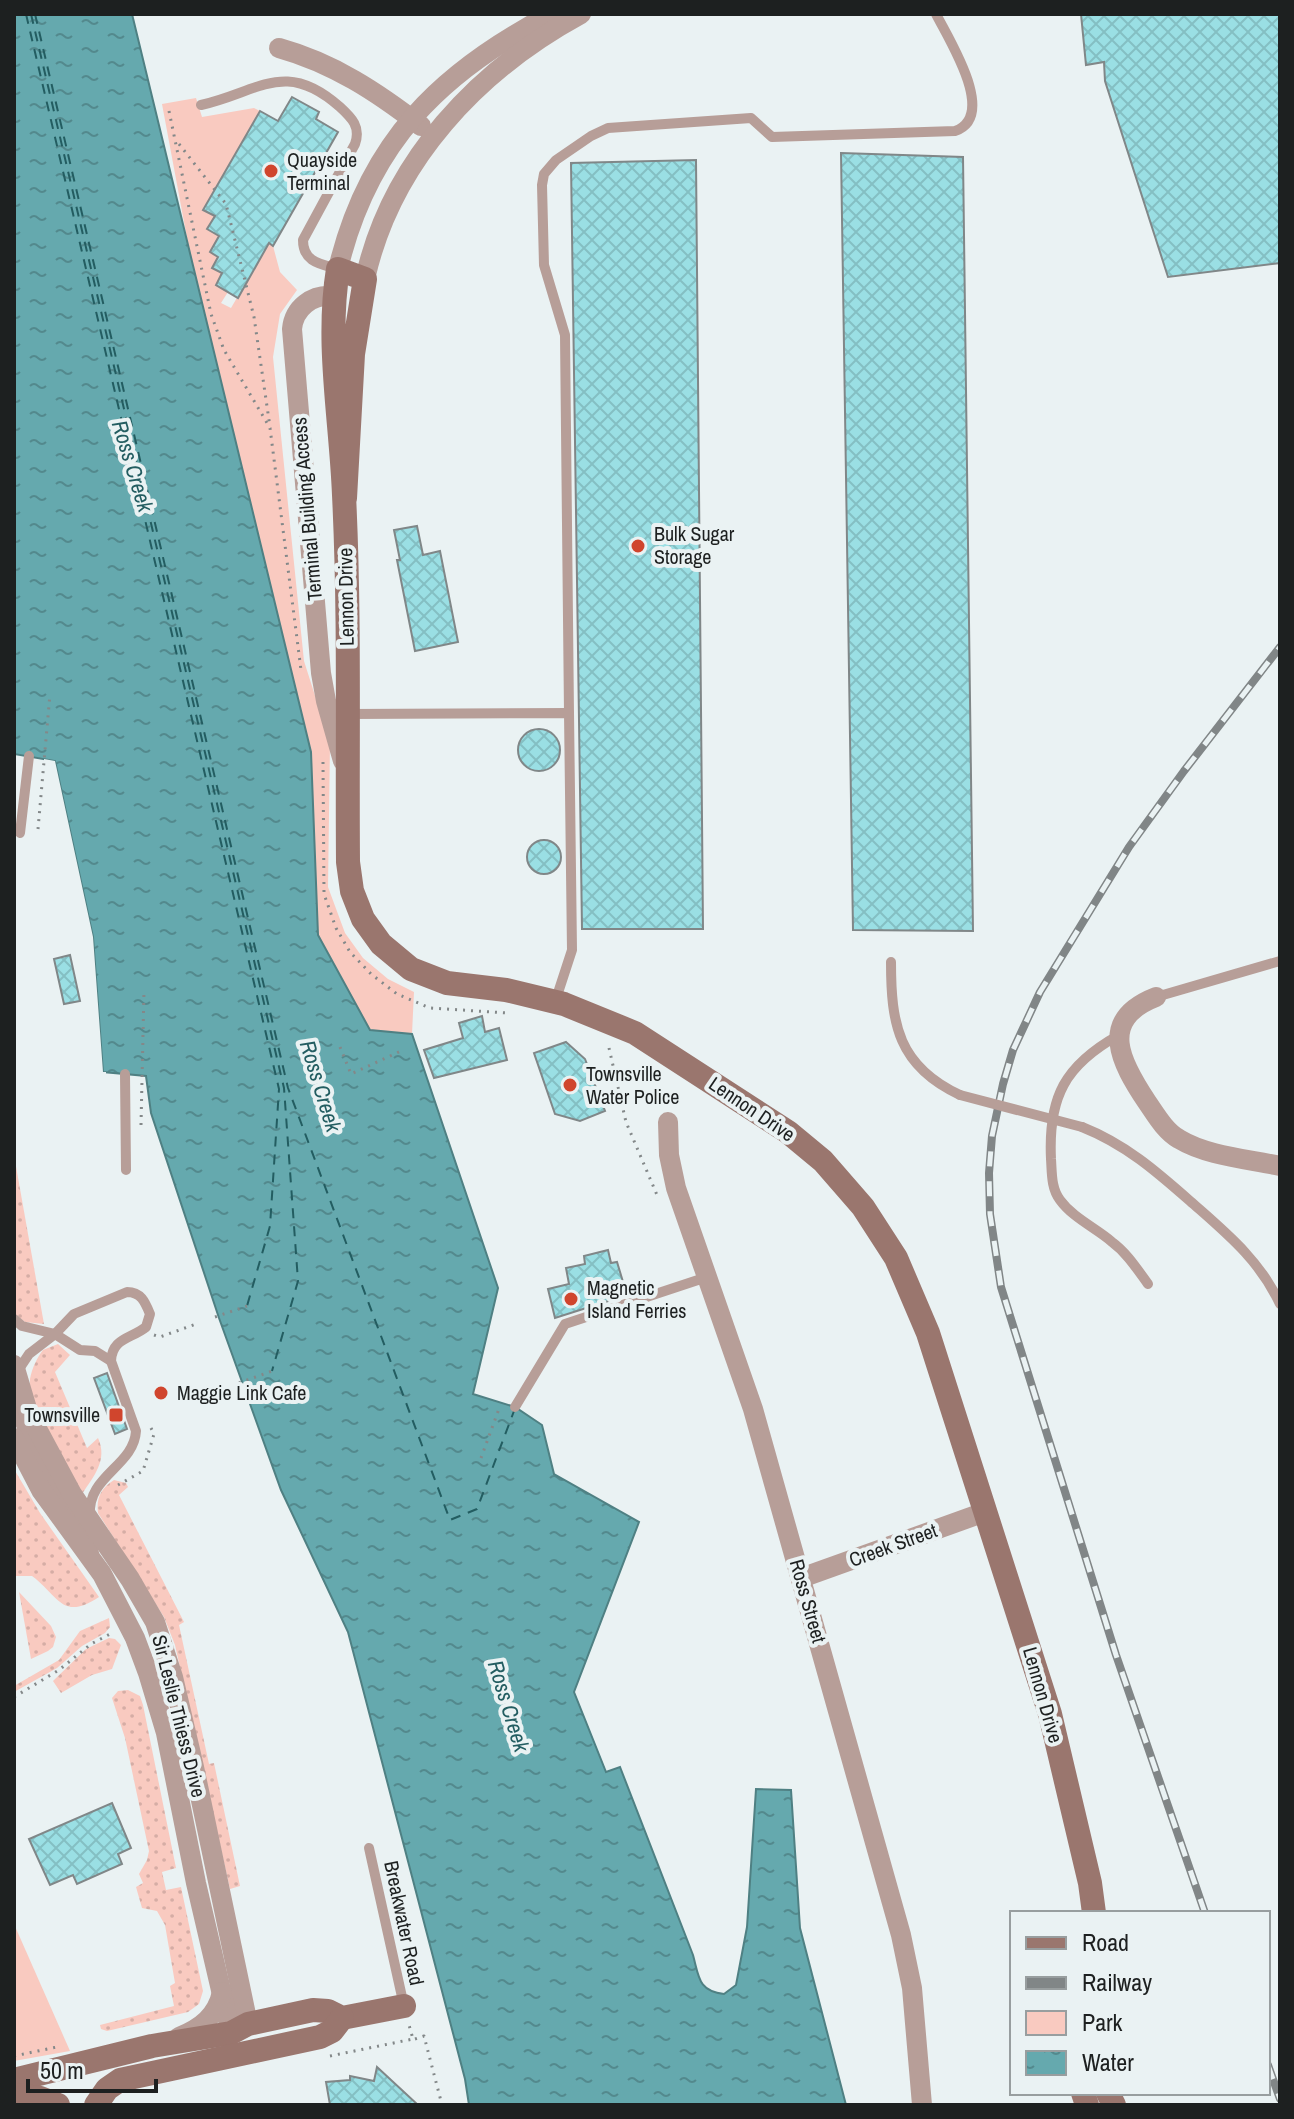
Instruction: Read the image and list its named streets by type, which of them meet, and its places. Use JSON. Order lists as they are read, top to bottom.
{
  "streets": {
    "street": [
      "Terminal Building Access",
      "Lennon Drive",
      "Creek Street",
      "Ross Street",
      "Sir Leslie Thiess Drive"
    ],
    "lane": ["Breakwater Road"]
  },
  "crossings": [
    ["Terminal Building Access", "Lennon Drive"],
    ["Lennon Drive", "Creek Street"],
    ["Creek Street", "Ross Street"]
  ],
  "water": ["Ross Creek"],
  "places": {
    "other": [
      "Quayside Terminal",
      "Bulk Sugar Storage",
      "Townsville Water Police",
      "Magnetic Island Ferries",
      "Maggie Link Cafe"
    ],
    "transit": ["Townsville"]
  },
  "legend": [
    "Road",
    "Railway",
    "Park",
    "Water"
  ],
  "scale_bar": "50 m"
}
